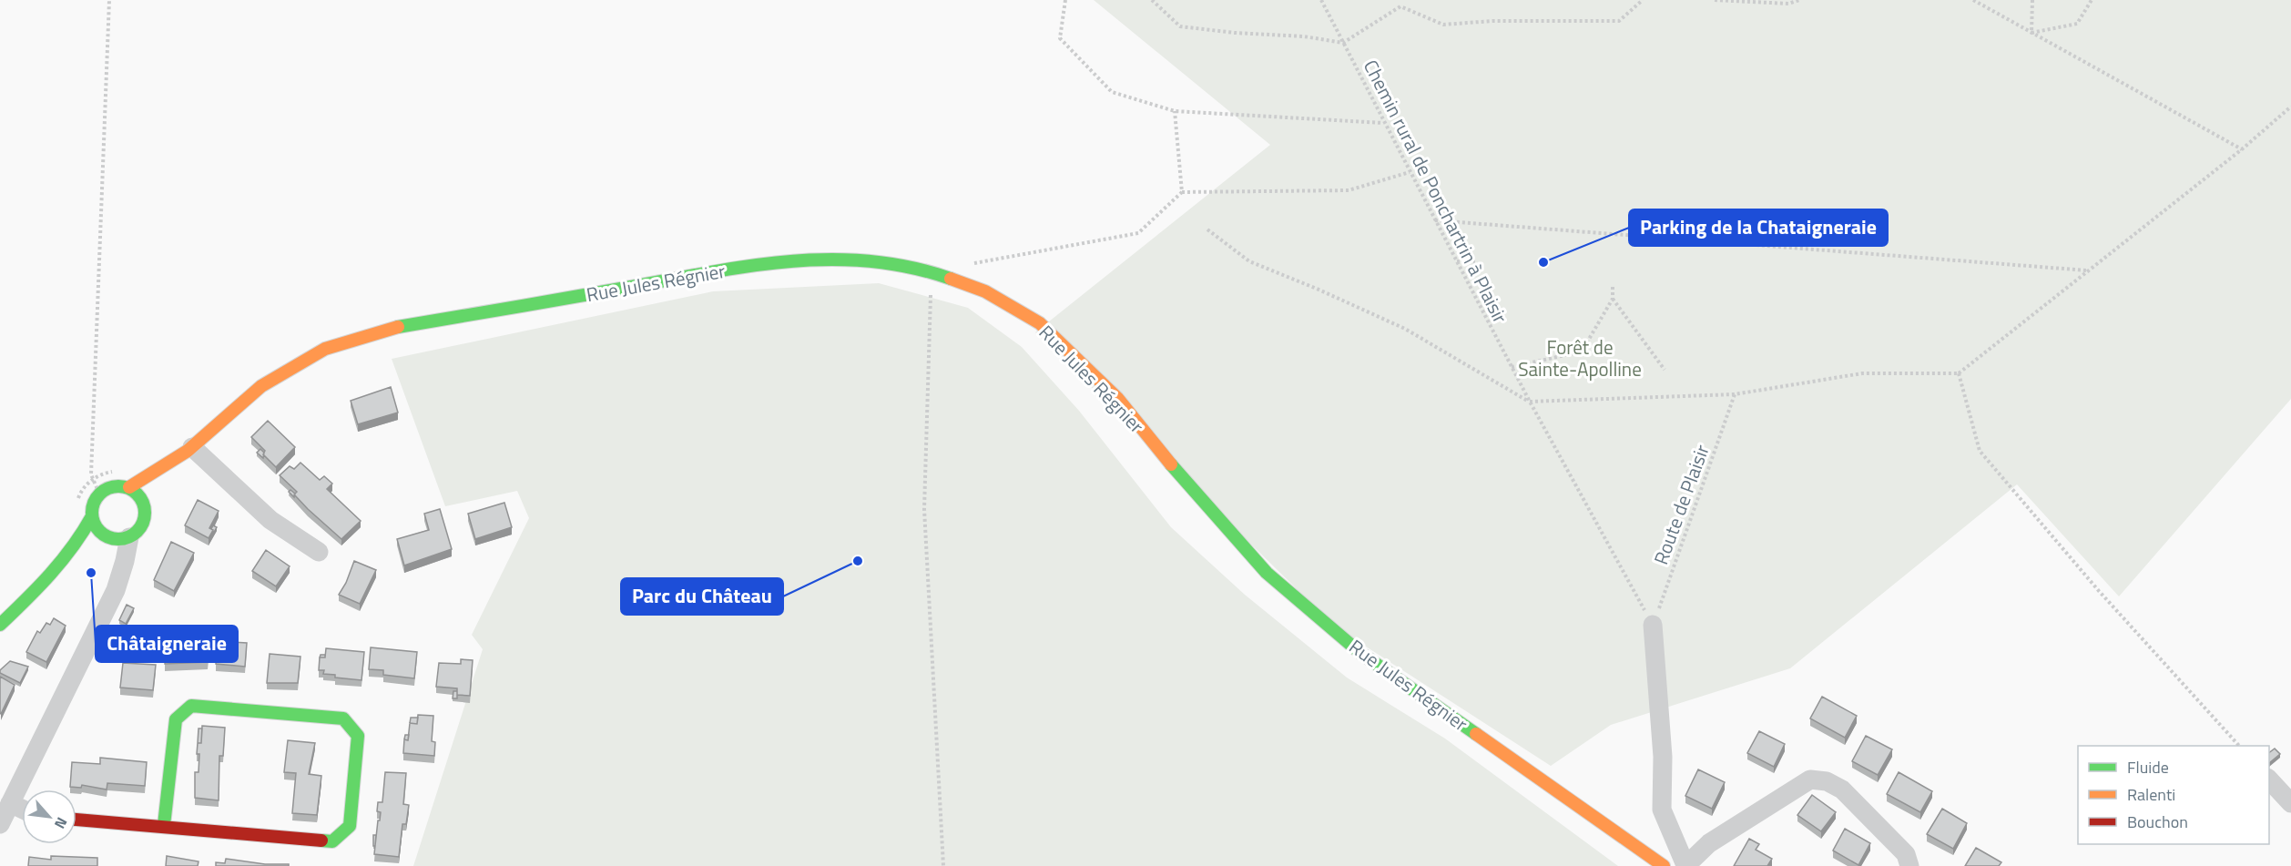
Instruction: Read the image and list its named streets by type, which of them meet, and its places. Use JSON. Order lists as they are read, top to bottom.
{
  "streets": {
    "street": ["Rue Jules Régnier"],
    "path": ["Chemin rural de Ponchartrin à Plaisir", "Route de Plaisir"]
  },
  "crossings": [
    ["Chemin rural de Ponchartrin à Plaisir", "Route de Plaisir"]
  ],
  "parks": ["Forêt de Sainte-Apolline"],
  "places": ["Parking de la Chataigneraie", "Parc du Château", "Châtaigneraie"],
  "legend": ["Fluide", "Ralenti", "Bouchon"],
  "north": "bottom right"
}
